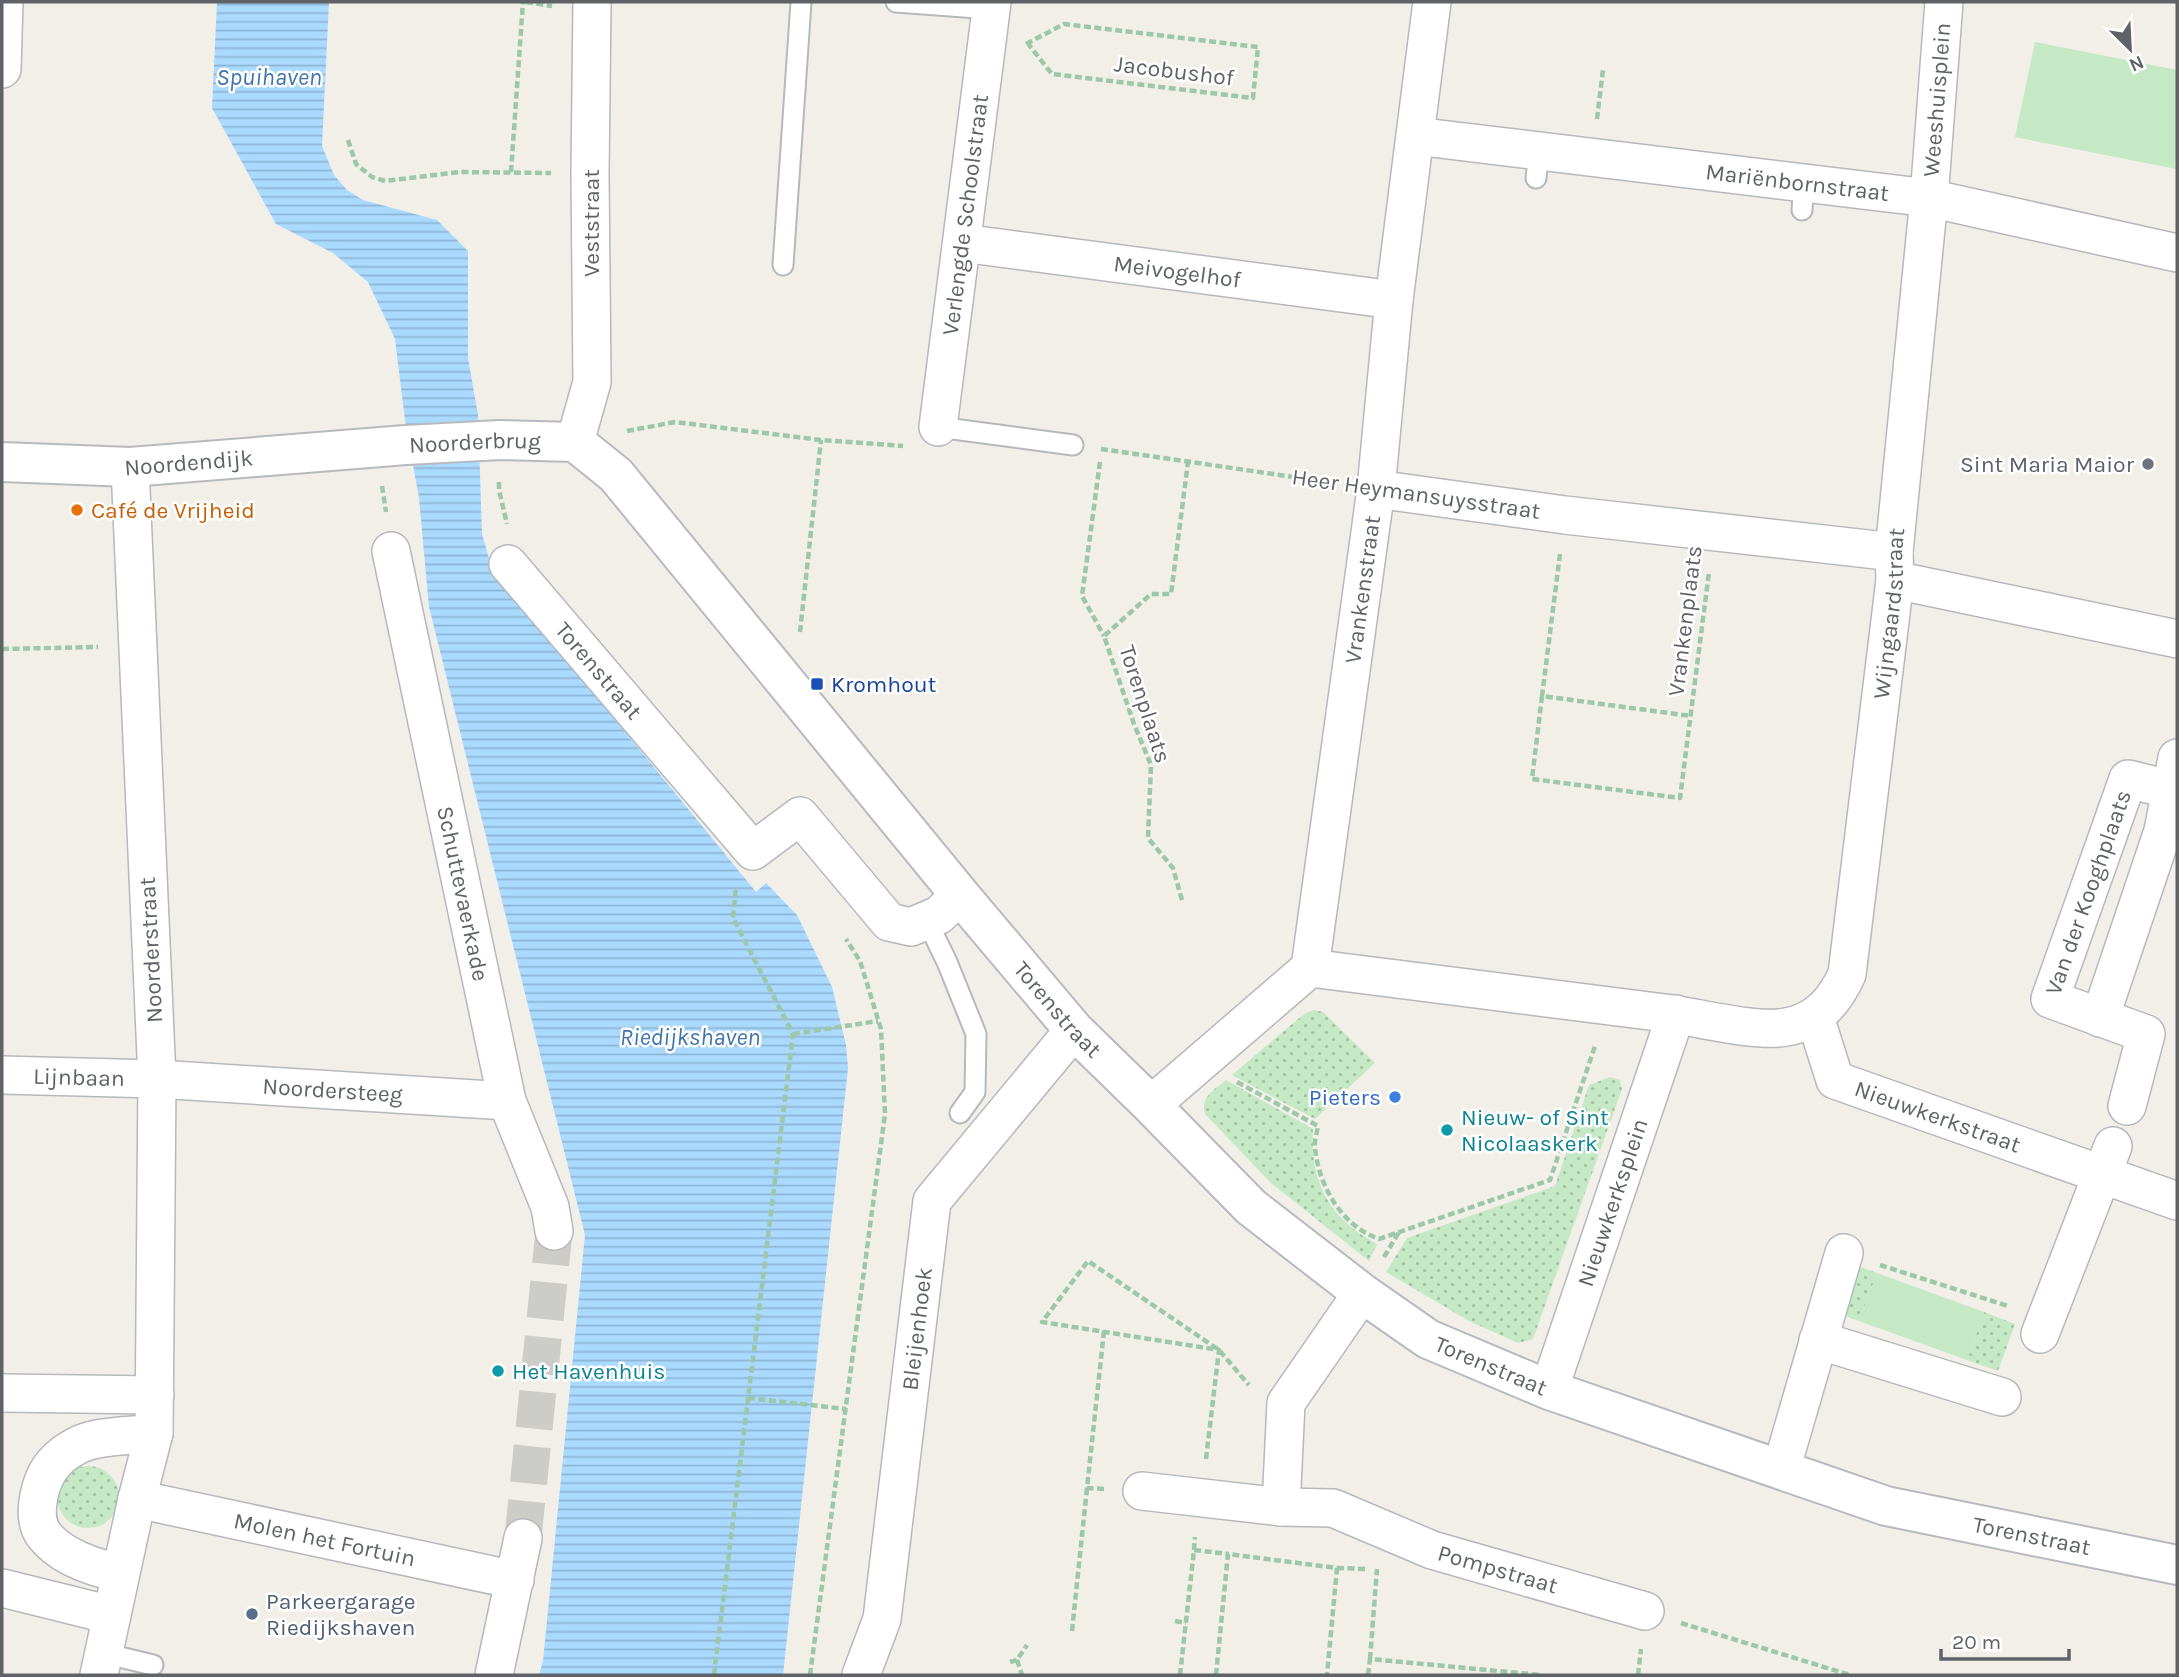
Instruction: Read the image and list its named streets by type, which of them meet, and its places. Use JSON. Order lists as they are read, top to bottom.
{
  "streets": {
    "street": [
      "Weeshuisplein",
      "Mariënbornstraat",
      "Verlengde Schoolstraat",
      "Veststraat",
      "Meivogelhof",
      "Noorderbrug",
      "Noordendijk",
      "Heer Heymansuysstraat",
      "Vrankenstraat",
      "Wijngaardstraat",
      "Torenstraat",
      "Van der Kooghplaats",
      "Schuttevaerkade",
      "Noorderstraat",
      "Lijnbaan",
      "Noordersteeg",
      "Nieuwkerkstraat",
      "Nieuwkerksplein",
      "Bleijenhoek",
      "Molen het Fortuin",
      "Pompstraat"
    ],
    "path": ["Jacobushof", "Vrankenplaats", "Torenplaats"]
  },
  "crossings": [
    ["Weeshuisplein", "Mariënbornstraat"],
    ["Weeshuisplein", "Wijngaardstraat"],
    ["Mariënbornstraat", "Vrankenstraat"],
    ["Mariënbornstraat", "Wijngaardstraat"],
    ["Verlengde Schoolstraat", "Meivogelhof"],
    ["Veststraat", "Noorderbrug"],
    ["Veststraat", "Torenstraat"],
    ["Meivogelhof", "Vrankenstraat"],
    ["Noorderbrug", "Noordendijk"],
    ["Noorderbrug", "Torenstraat"],
    ["Noordendijk", "Noorderstraat"],
    ["Heer Heymansuysstraat", "Vrankenstraat"],
    ["Heer Heymansuysstraat", "Wijngaardstraat"],
    ["Heer Heymansuysstraat", "Vrankenplaats"],
    ["Heer Heymansuysstraat", "Torenplaats"],
    ["Wijngaardstraat", "Nieuwkerkstraat"],
    ["Torenstraat", "Nieuwkerksplein"],
    ["Torenstraat", "Bleijenhoek"],
    ["Schuttevaerkade", "Noordersteeg"],
    ["Noorderstraat", "Lijnbaan"],
    ["Noorderstraat", "Noordersteeg"],
    ["Noorderstraat", "Molen het Fortuin"],
    ["Lijnbaan", "Noordersteeg"]
  ],
  "water": ["Spuihaven", "Riedijkshaven"],
  "places": {
    "other": [
      "Sint Maria Maior",
      "Café de Vrijheid",
      "Pieters",
      "Nieuw- of Sint Nicolaaskerk",
      "Het Havenhuis",
      "Parkeergarage Riedijkshaven"
    ],
    "transit": ["Kromhout"]
  },
  "scale_bar": "20 m",
  "north": "bottom right"
}
